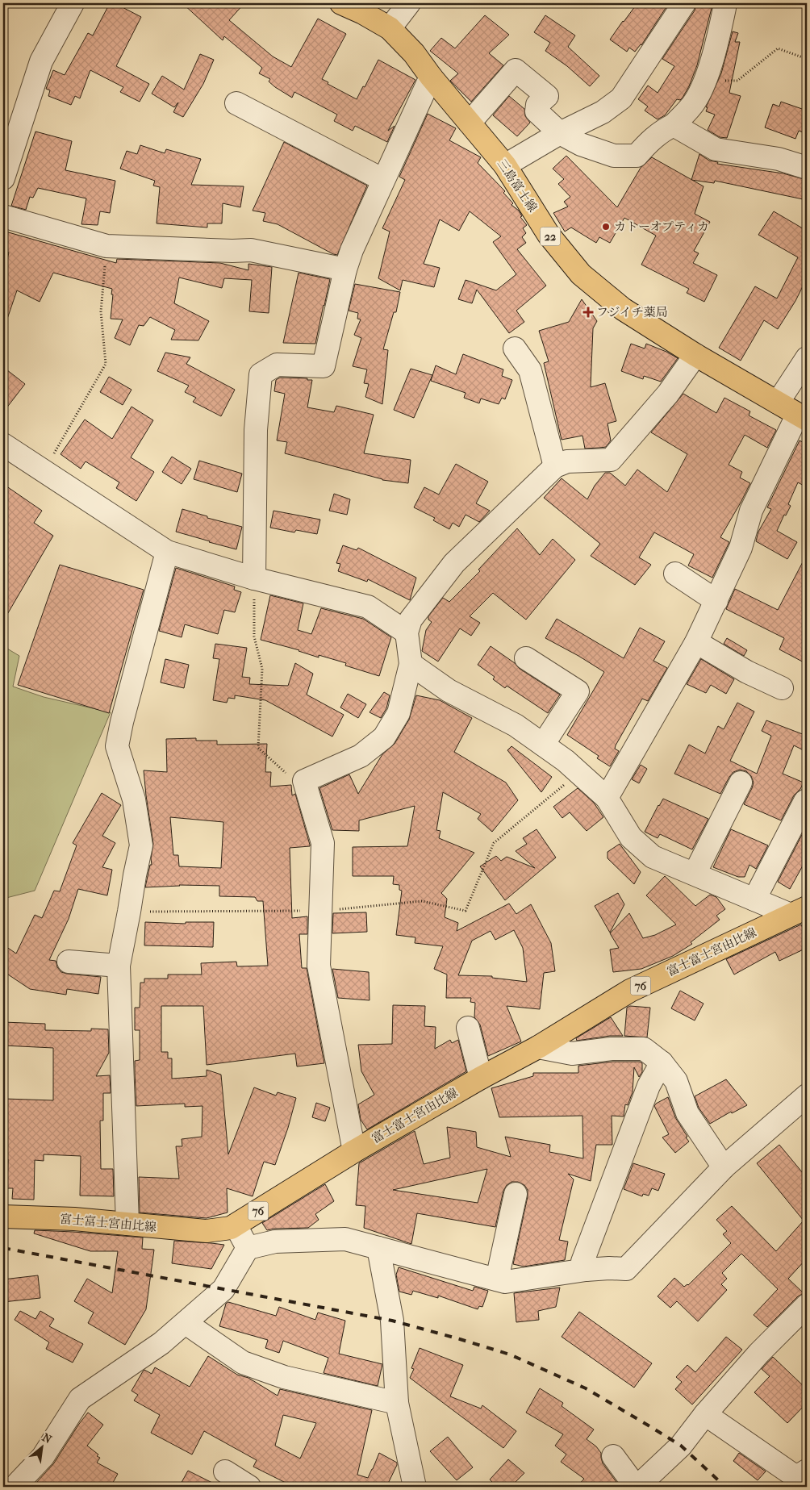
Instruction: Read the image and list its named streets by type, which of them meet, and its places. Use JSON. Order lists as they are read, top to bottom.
{
  "streets": {
    "main road": [
      "三島富士線",
      "22",
      "富士富士宮由比線",
      "76"
    ]
  },
  "places": {
    "other": ["カトーオプティカ"],
    "health": ["フジイチ薬局"]
  },
  "north": "top right"
}
